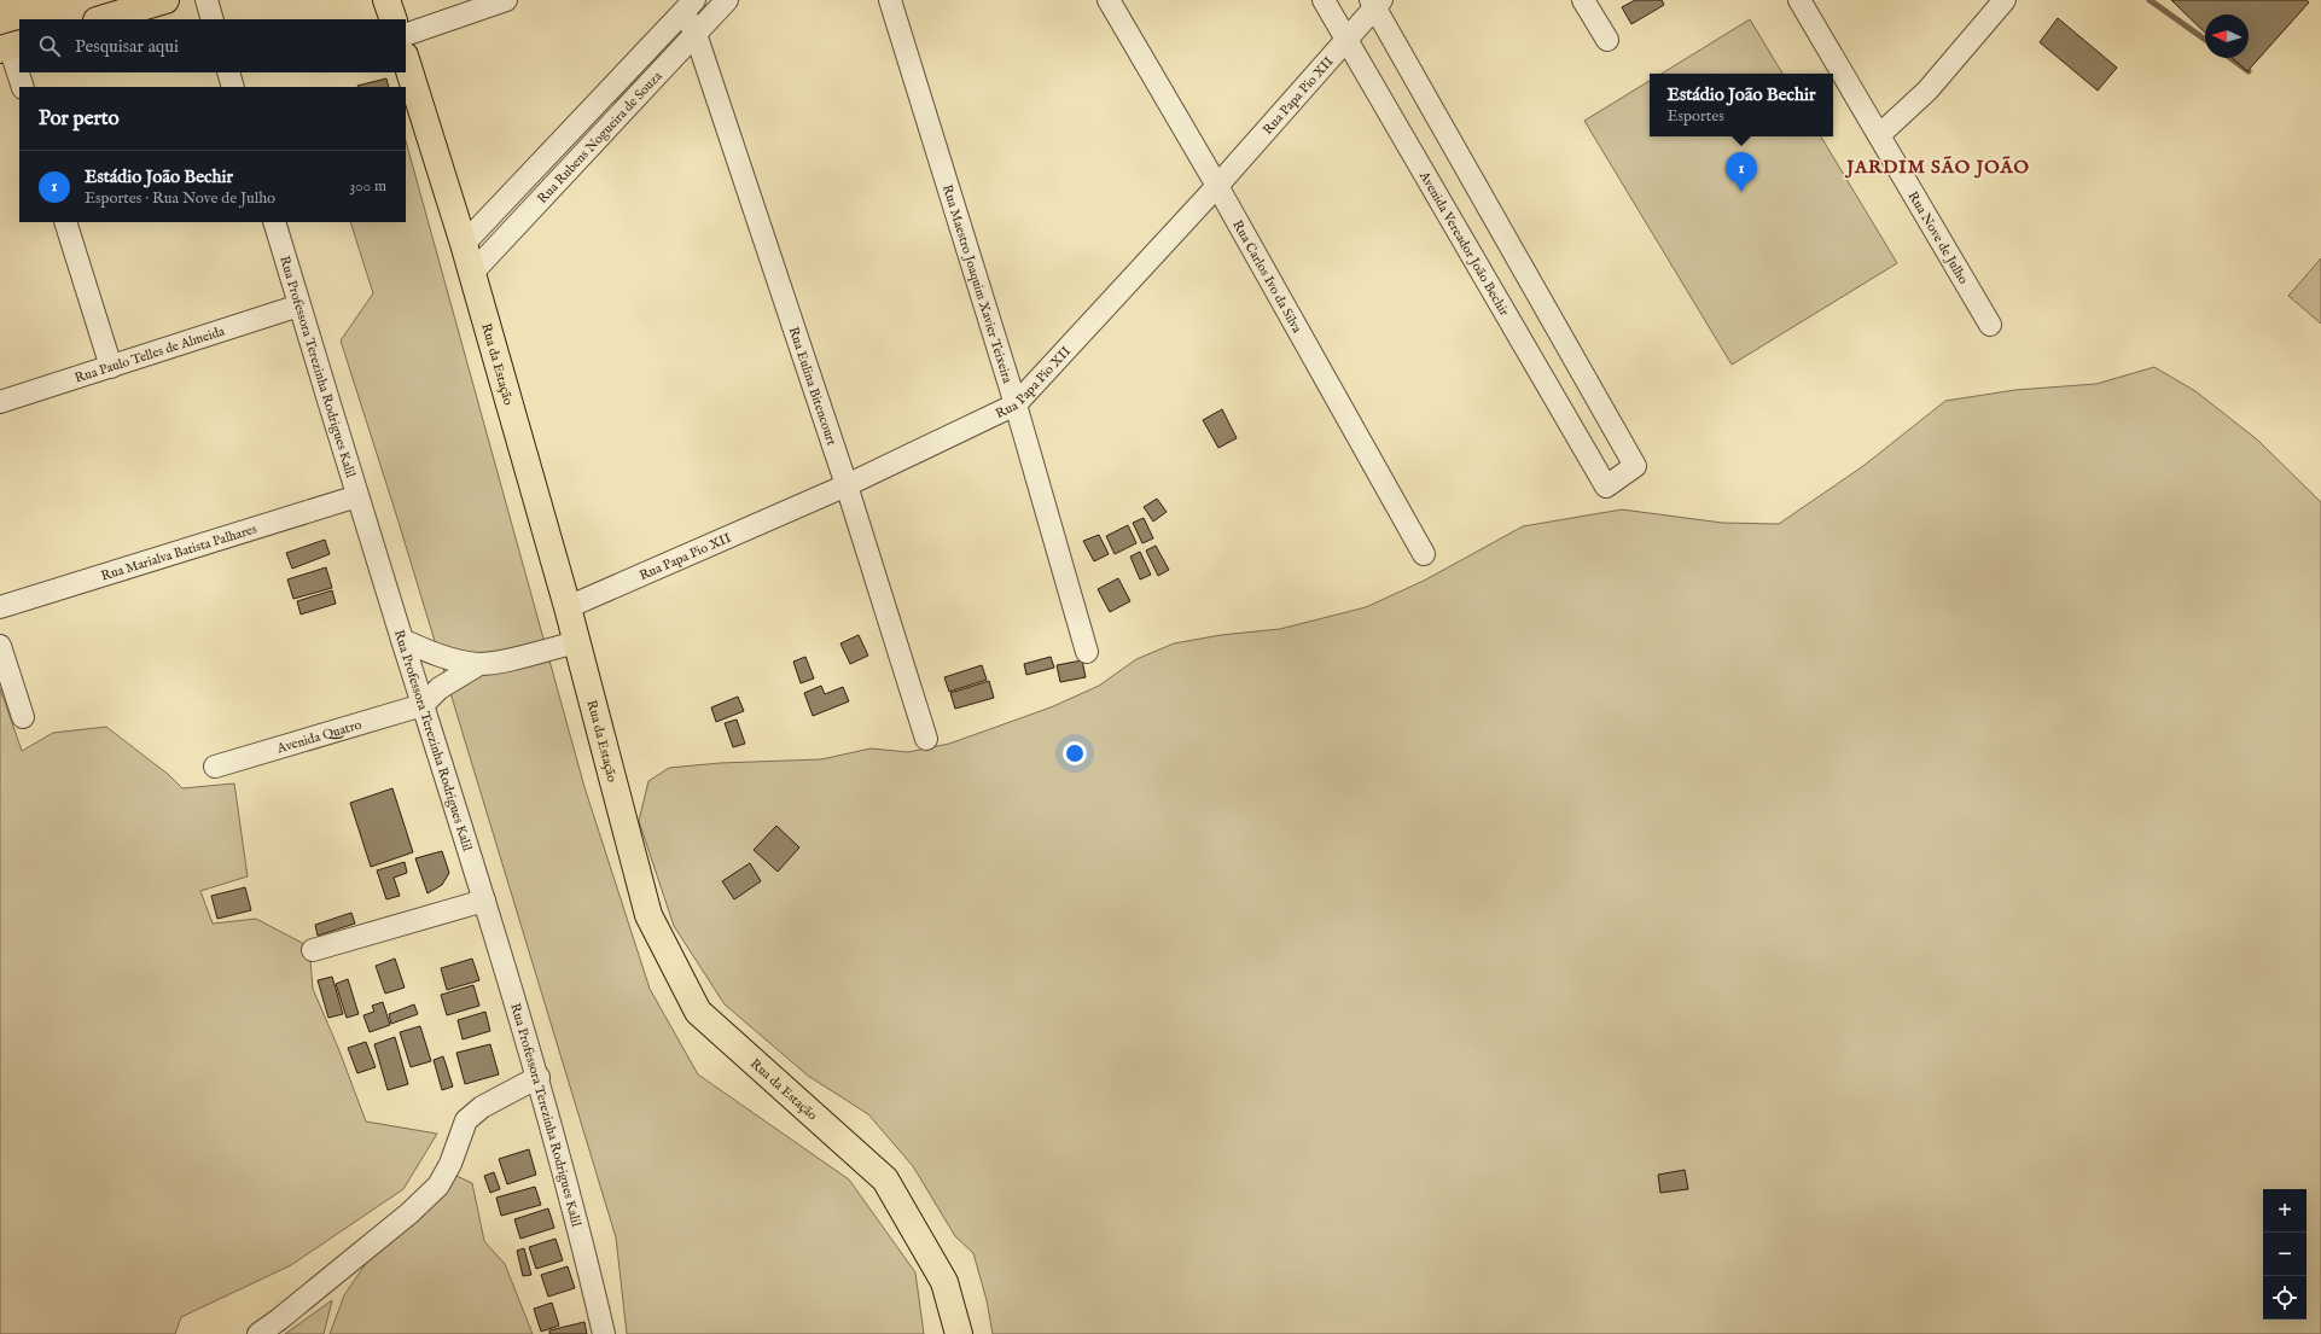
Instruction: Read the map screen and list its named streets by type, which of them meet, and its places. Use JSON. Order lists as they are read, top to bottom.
{
  "streets": {
    "main road": ["Rua da Estação"],
    "street": [
      "Rua Papa Pio XII",
      "Rua Rubens Nogueira de Souza",
      "Rua Nove de Julho",
      "Avenida Vereador João Bechir",
      "Rua Carlos Ivo da Silva",
      "Rua Maestro Joaquim Xavier Teixeira",
      "Rua Paulo Telles de Almeida",
      "Rua Professora Terezinha Rodrigues Kalil",
      "Rua Eulina Bitencourt",
      "Rua Marialva Batista Palhares",
      "Avenida Quatro"
    ]
  },
  "crossings": [
    ["Rua Papa Pio XII", "Avenida Vereador João Bechir"],
    ["Rua Papa Pio XII", "Rua Carlos Ivo da Silva"],
    ["Rua Papa Pio XII", "Rua Maestro Joaquim Xavier Teixeira"],
    ["Rua Papa Pio XII", "Rua da Estação"],
    ["Rua Papa Pio XII", "Rua Eulina Bitencourt"],
    ["Rua Rubens Nogueira de Souza", "Rua da Estação"],
    ["Rua Rubens Nogueira de Souza", "Rua Eulina Bitencourt"],
    ["Rua Paulo Telles de Almeida", "Rua Professora Terezinha Rodrigues Kalil"],
    ["Rua Professora Terezinha Rodrigues Kalil", "Rua Marialva Batista Palhares"],
    ["Rua Professora Terezinha Rodrigues Kalil", "Avenida Quatro"]
  ],
  "districts": ["JARDIM SÃO JOÃO"],
  "north": "left",
  "page": {
    "search": "Pesquisar aqui",
    "popup": ["Estádio João Bechir", "Esportes"],
    "heading": "Por perto",
    "list": [
      {
        "mark": "1",
        "name": "Estádio João Bechir",
        "note": "Esportes · Rua Nove de Julho",
        "value": "300 m"
      }
    ],
    "pins": "1",
    "map_buttons": ["+", "−"]
  }
}
